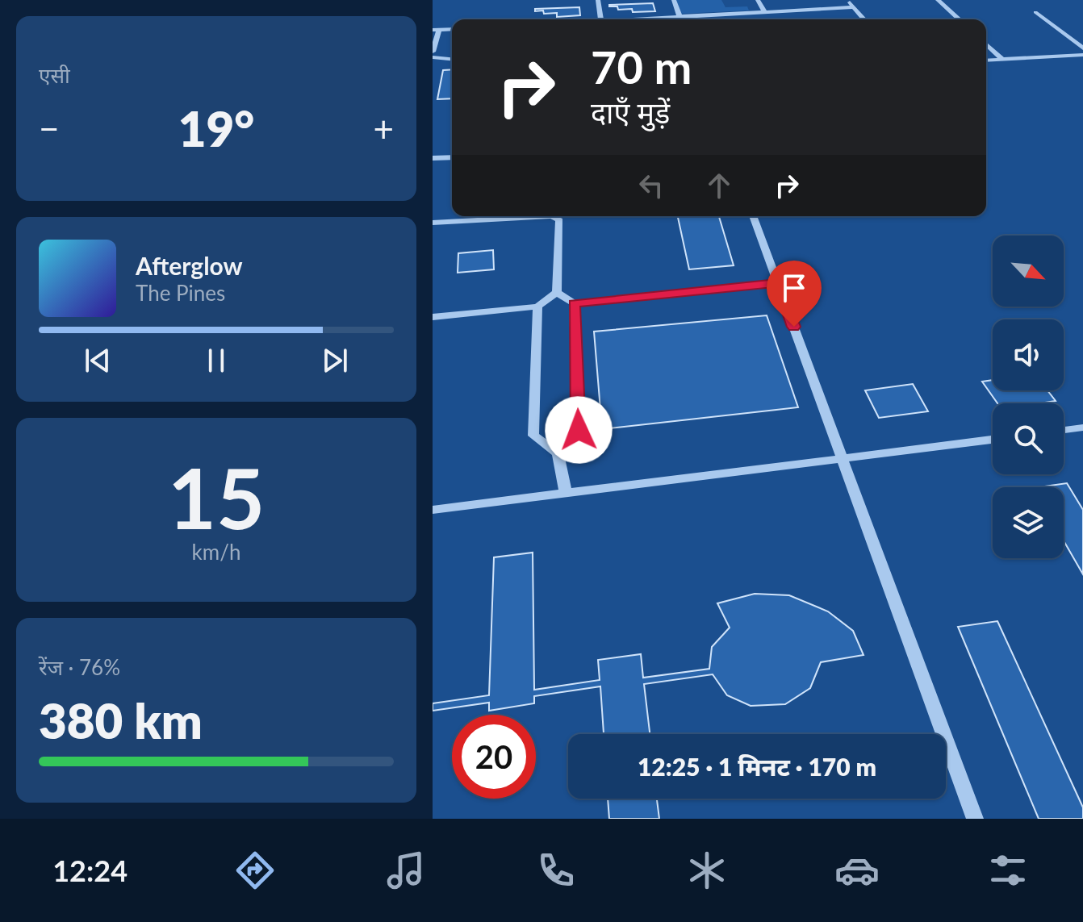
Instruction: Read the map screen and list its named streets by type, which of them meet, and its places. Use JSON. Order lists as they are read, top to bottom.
{
  "north": "bottom right",
  "page": {
    "tile": [
      "एसी",
      ["15", "km/h"],
      ["रेंज · 76%", "380 km"]
    ],
    "turn": ["70 m", "दाएँ मुड़ें"],
    "heat": ["−", "19°", "+"],
    "song": ["Afterglow", "The Pines"],
    "limit": "20",
    "trip": "12:25 · 1 मिनट · 170 m",
    "tabs": "12:24"
  }
}
